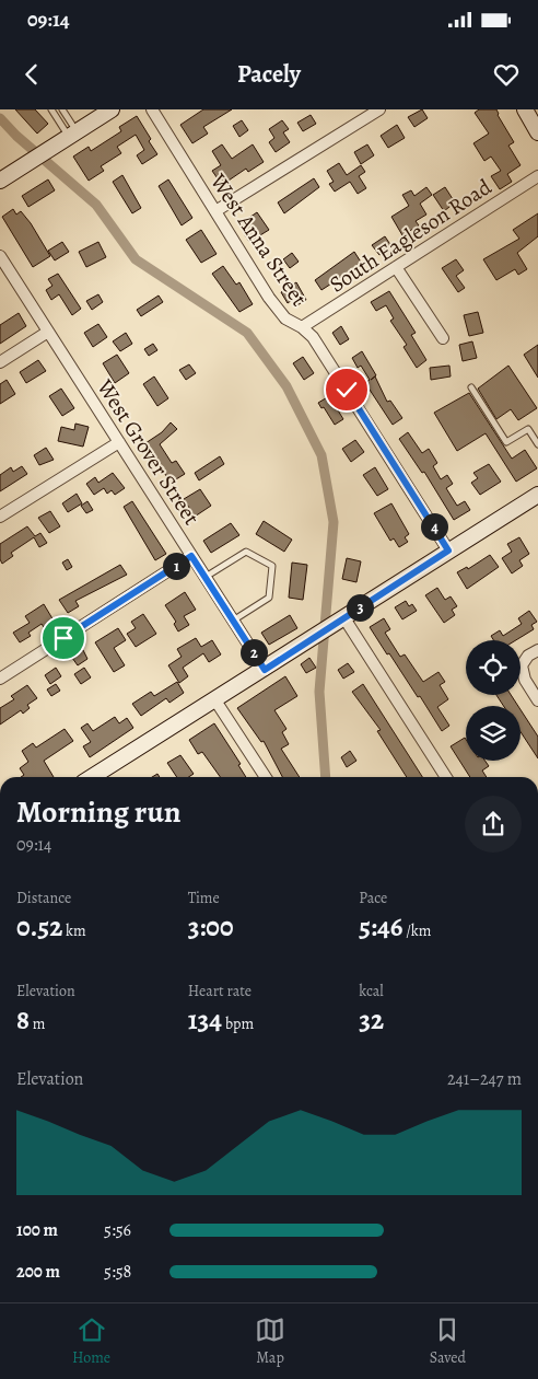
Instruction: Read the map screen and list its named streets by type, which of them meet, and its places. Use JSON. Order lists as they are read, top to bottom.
{
  "streets": {
    "street": ["South Eagleson Road", "West Anna Street", "West Grover Street"]
  },
  "crossings": [
    ["South Eagleson Road", "West Anna Street"]
  ],
  "page": {
    "status": "09:14",
    "header": "Pacely",
    "pins": [
      "4",
      "1",
      "3",
      "2"
    ],
    "heading": ["Morning run", "09:14"],
    "stats": [
      ["Distance", "0.52 km"],
      ["Time", "3:00"],
      ["Pace", "5:46 /km"],
      ["Elevation", "8 m"],
      ["Heart rate", "134 bpm"],
      ["kcal", "32"]
    ],
    "chart": ["Elevation", "241–247 m"],
    "list": [
      {
        "name": "100 m",
        "note": "5:56"
      },
      {
        "name": "200 m",
        "note": "5:58"
      }
    ],
    "tabs": ["Home", "Map", "Saved"]
  }
}
